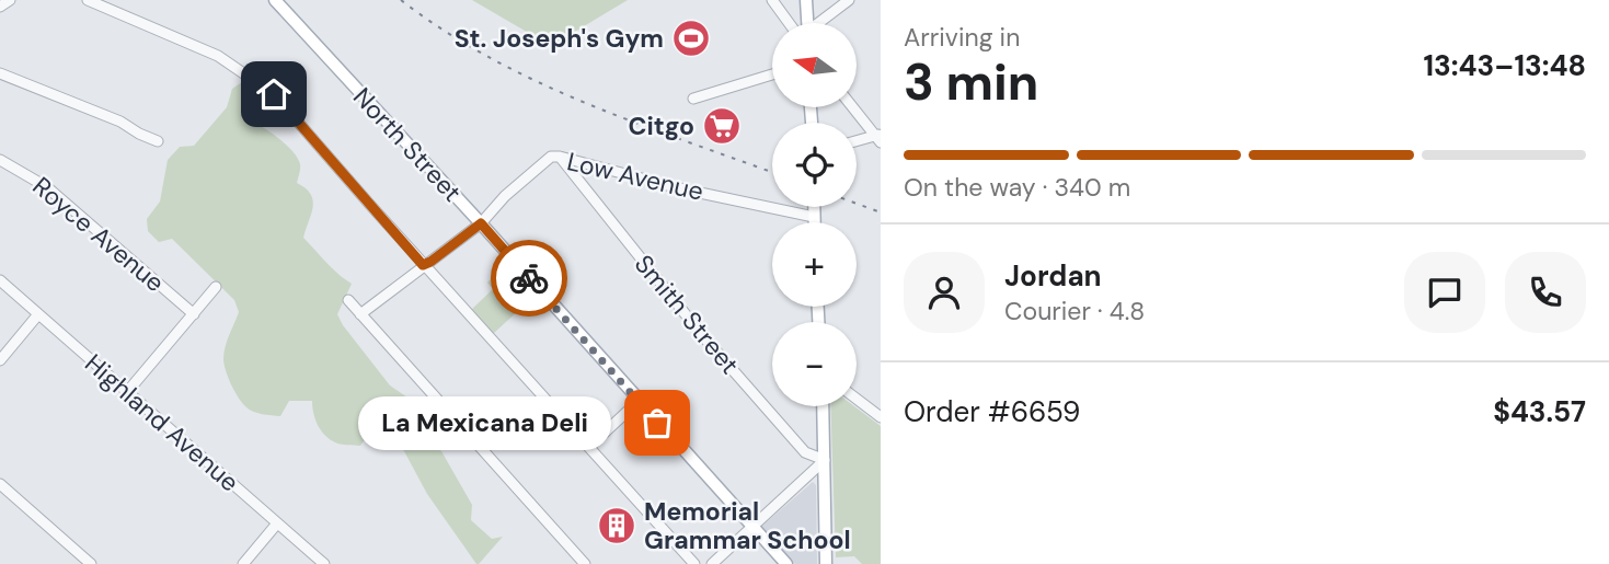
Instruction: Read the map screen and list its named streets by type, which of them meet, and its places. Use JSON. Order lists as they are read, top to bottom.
{
  "streets": {
    "main road": ["North Street"],
    "street": [
      "Low Avenue",
      "Royce Avenue",
      "Smith Street",
      "Highland Avenue"
    ]
  },
  "crossings": [
    ["North Street", "Low Avenue"],
    ["Low Avenue", "Smith Street"]
  ],
  "places": {
    "sports": ["St. Joseph's Gym"],
    "supermarket": ["Citgo"],
    "other": ["La Mexicana Deli"],
    "building": ["Memorial Grammar School"]
  },
  "north": "left",
  "page": {
    "heading": ["3 min", "Arriving in", "13:43–13:48"],
    "panel": [
      "Jordan",
      "Courier · 4.8",
      "Order #6659",
      "$43.57"
    ],
    "map_buttons": ["+", "−"],
    "bar": "On the way · 340 m",
    "bubble": "La Mexicana Deli"
  }
}
